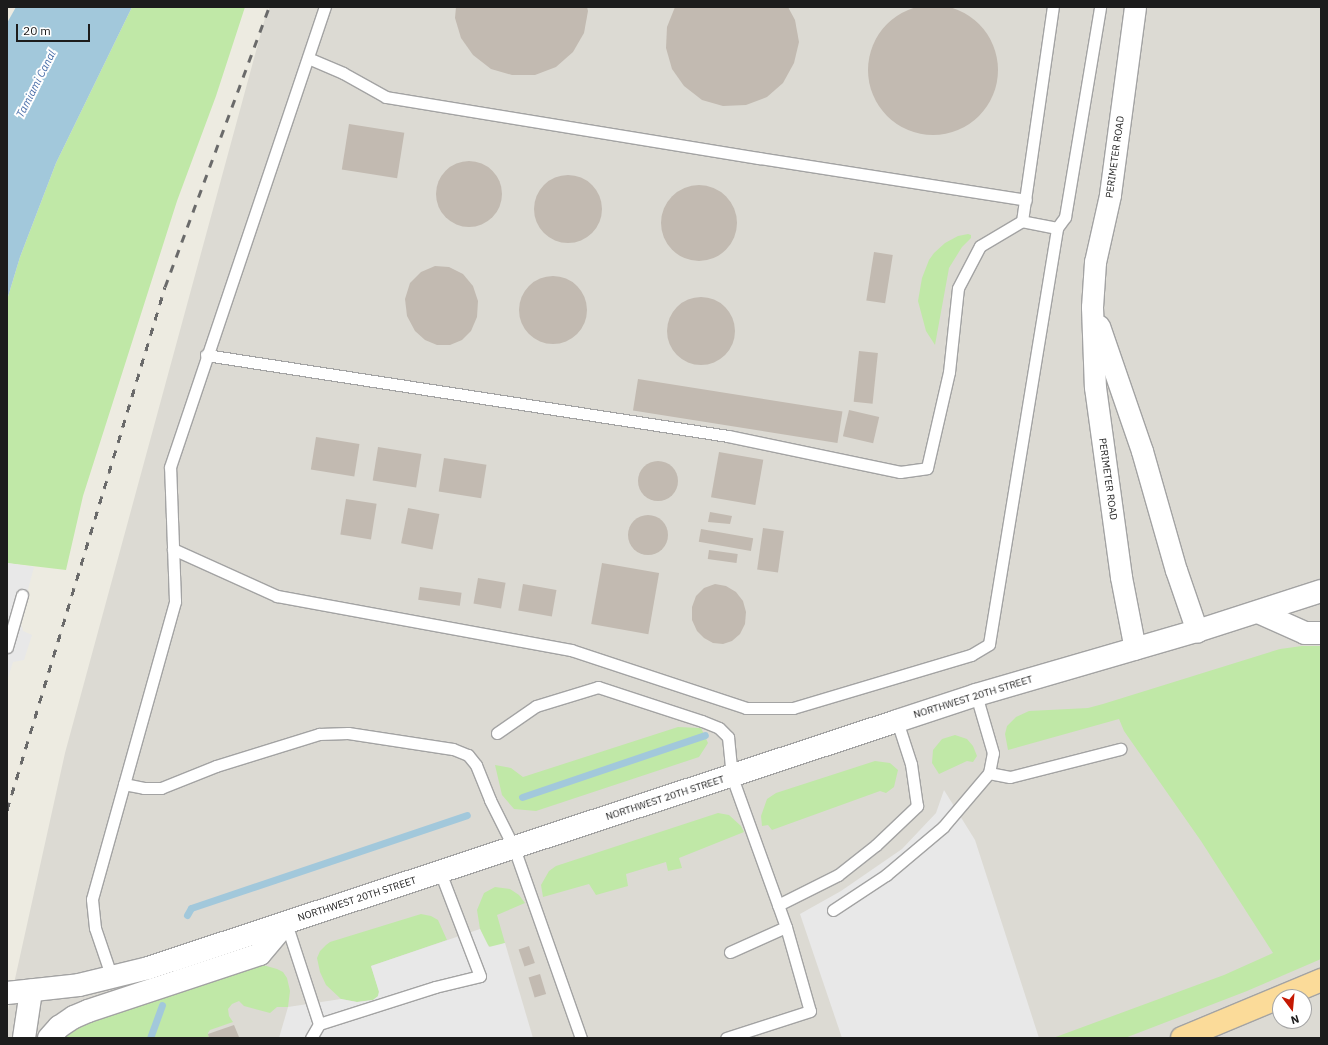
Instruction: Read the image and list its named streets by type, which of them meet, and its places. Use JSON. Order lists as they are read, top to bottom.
{
  "streets": {
    "street": ["PERIMETER ROAD", "NORTHWEST 20TH STREET"]
  },
  "crossings": [
    ["PERIMETER ROAD", "NORTHWEST 20TH STREET"]
  ],
  "water": ["Tamiami Canal"],
  "scale_bar": "20 m",
  "north": "bottom"
}
